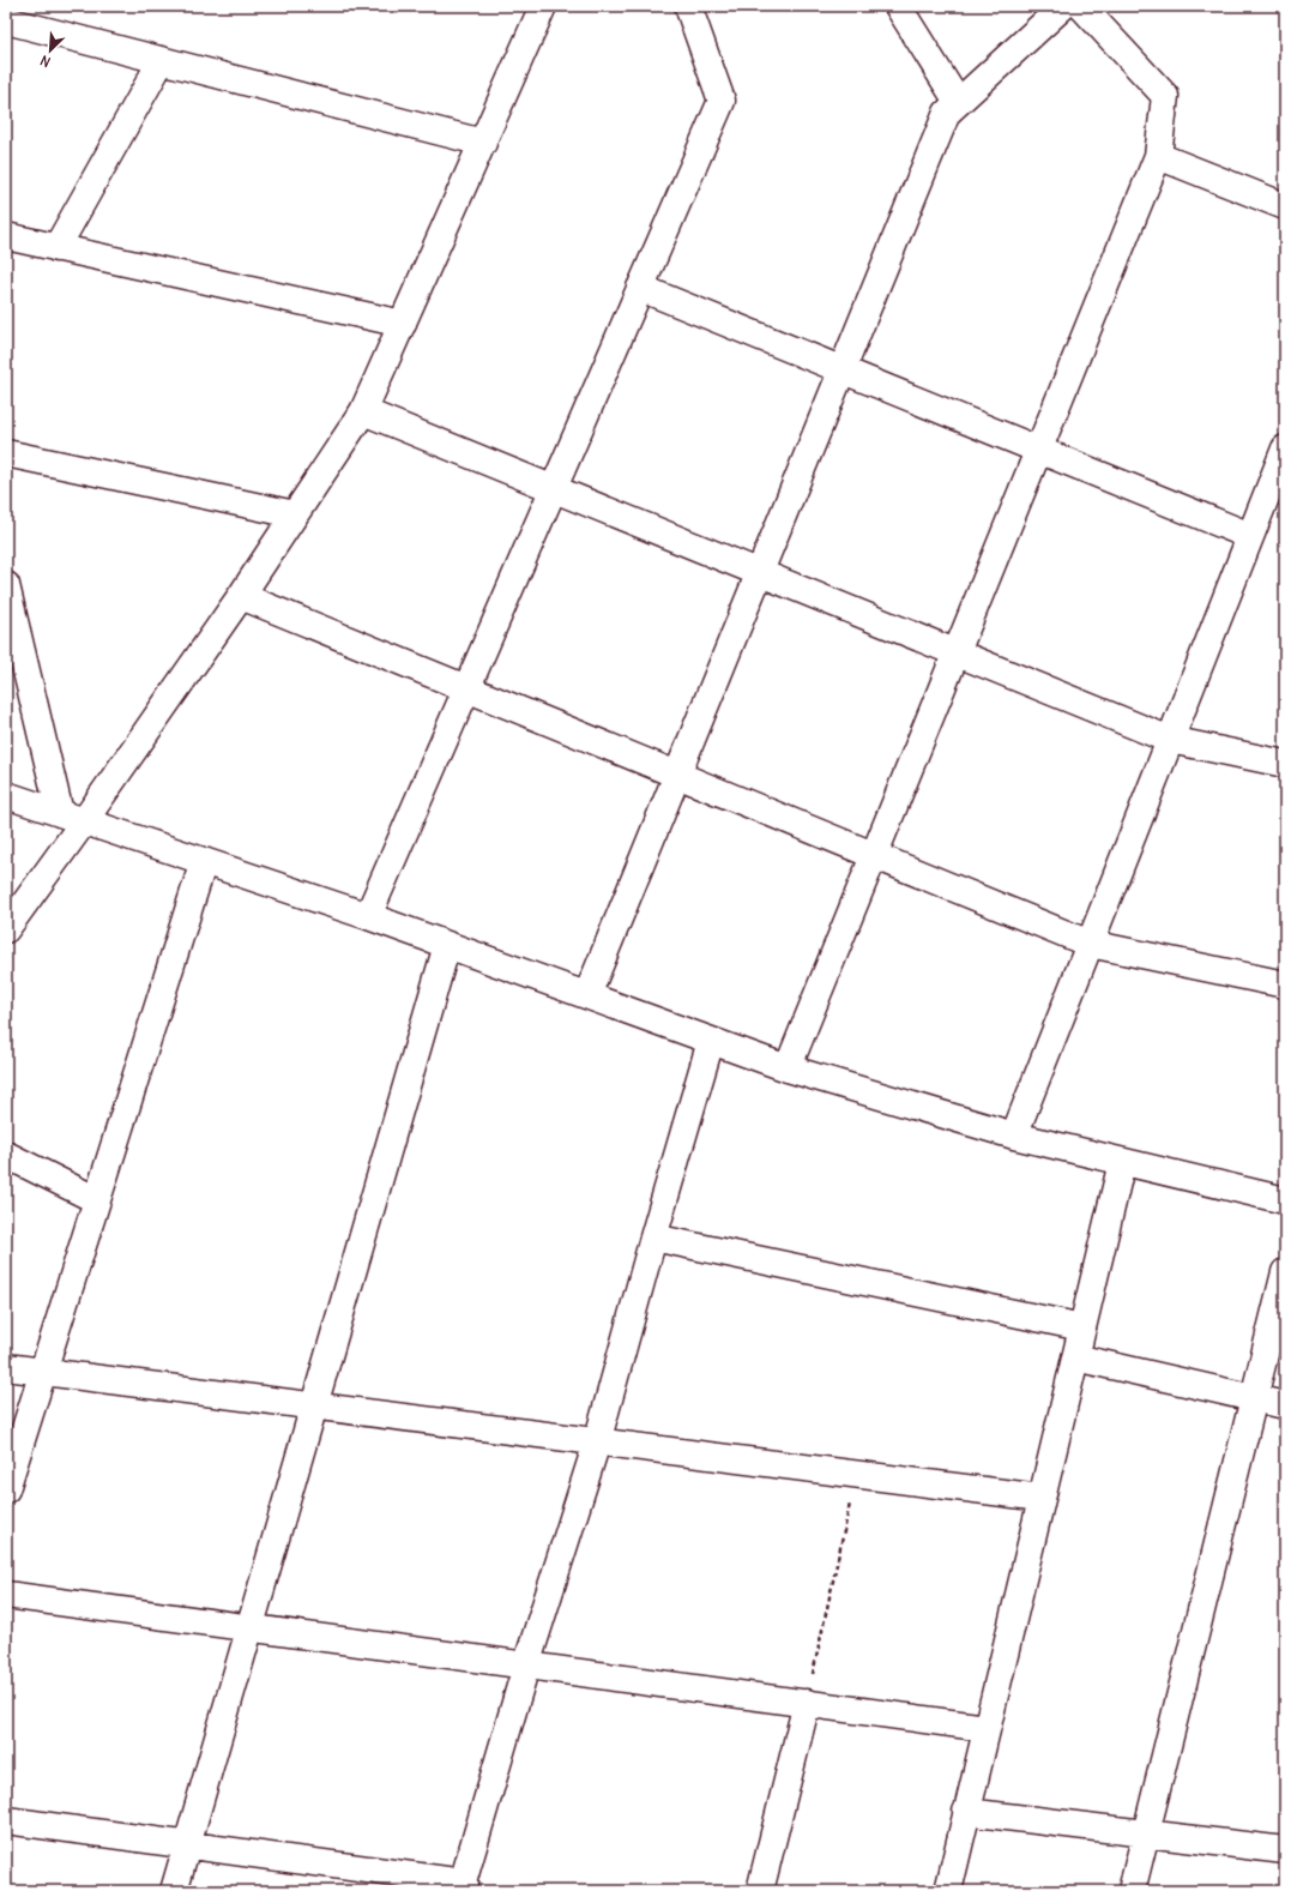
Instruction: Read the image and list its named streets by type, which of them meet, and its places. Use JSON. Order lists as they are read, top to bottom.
{
  "north": "bottom left"
}
